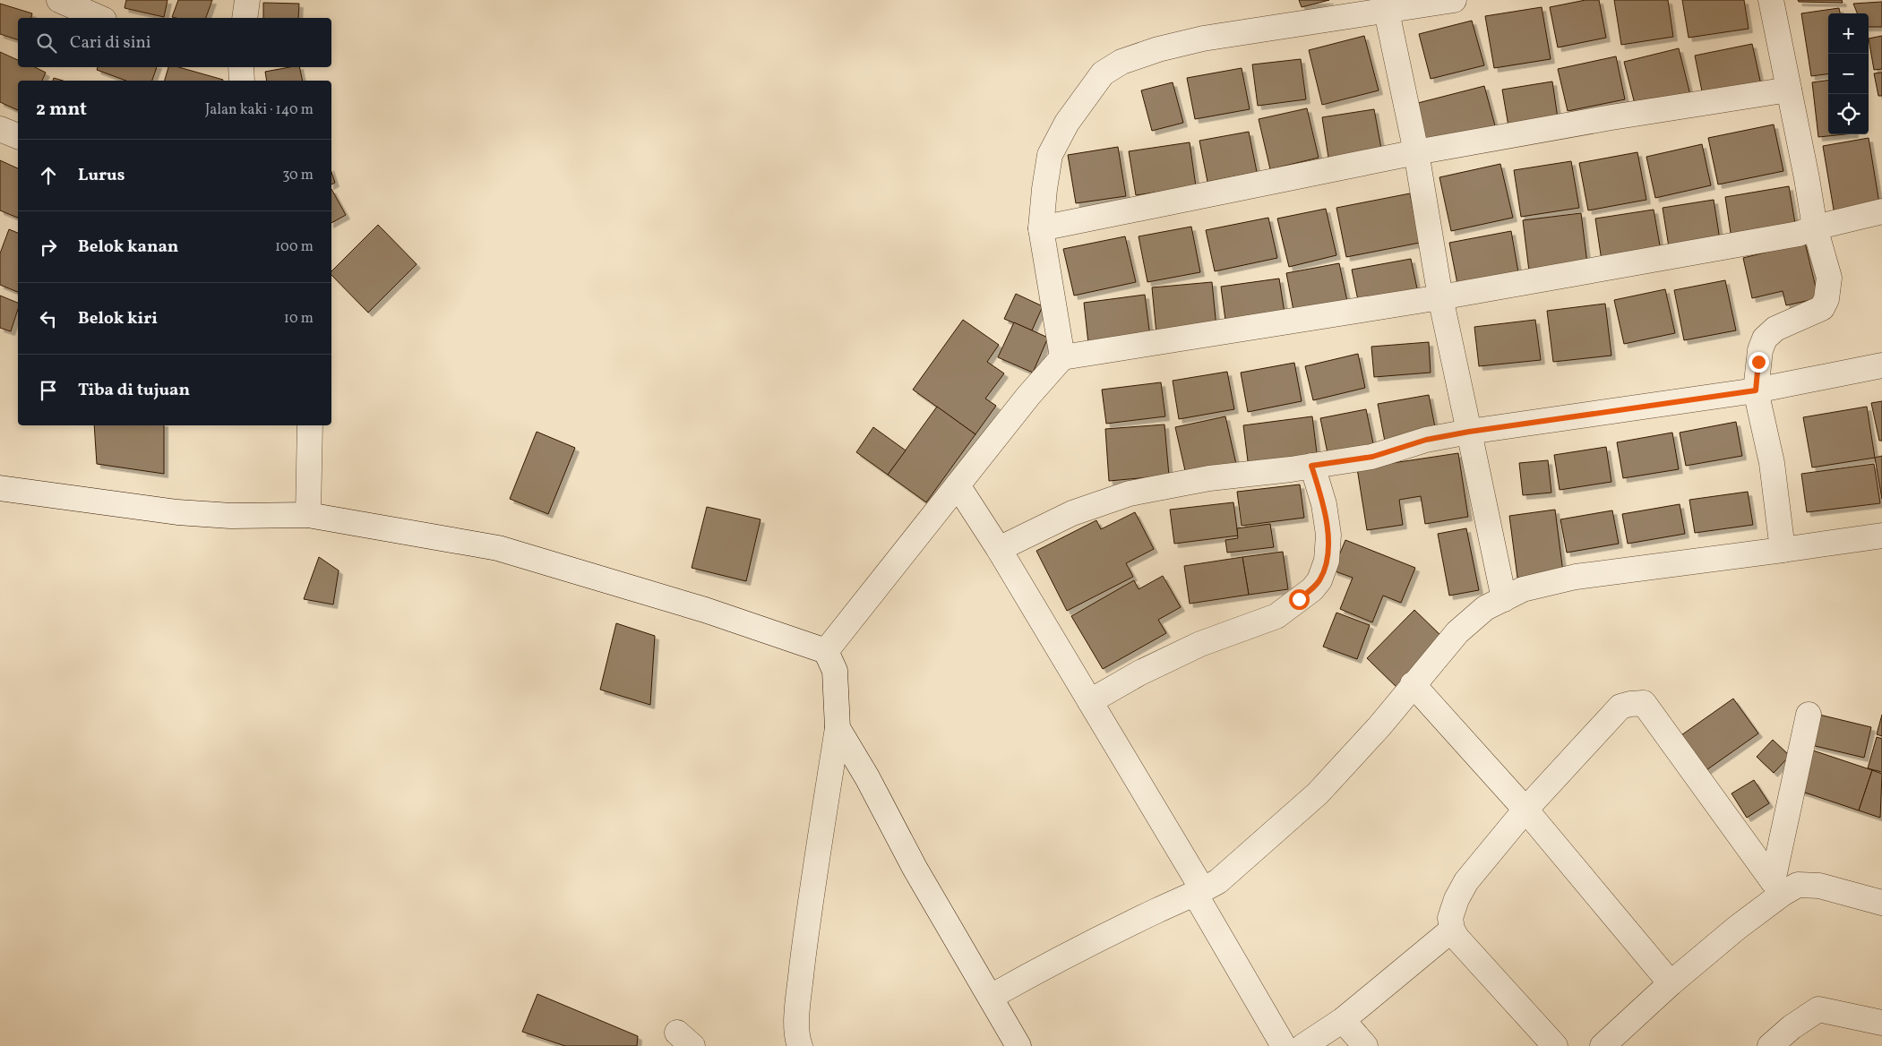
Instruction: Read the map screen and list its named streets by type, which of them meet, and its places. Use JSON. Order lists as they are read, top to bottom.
{
  "page": {
    "map_buttons": ["+", "−"],
    "search": "Cari di sini",
    "heading": ["2 mnt", "Jalan kaki · 140 m"],
    "list": [
      ["Lurus", "30 m"],
      ["Belok kanan", "100 m"],
      ["Belok kiri", "10 m"],
      "Tiba di tujuan"
    ]
  }
}
